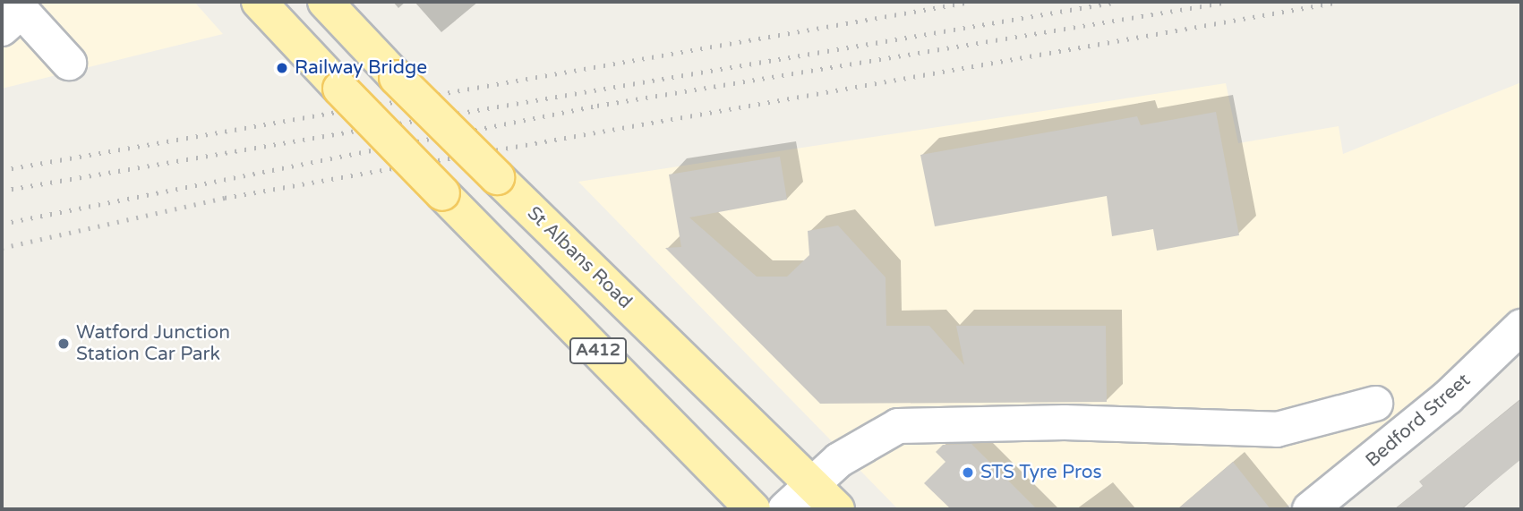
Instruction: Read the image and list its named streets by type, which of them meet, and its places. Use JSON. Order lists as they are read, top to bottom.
{
  "streets": {
    "main road": ["St Albans Road", "A412"],
    "street": ["Bedford Street"]
  },
  "places": ["Railway Bridge", "Watford Junction Station Car Park", "STS Tyre Pros"]
}
